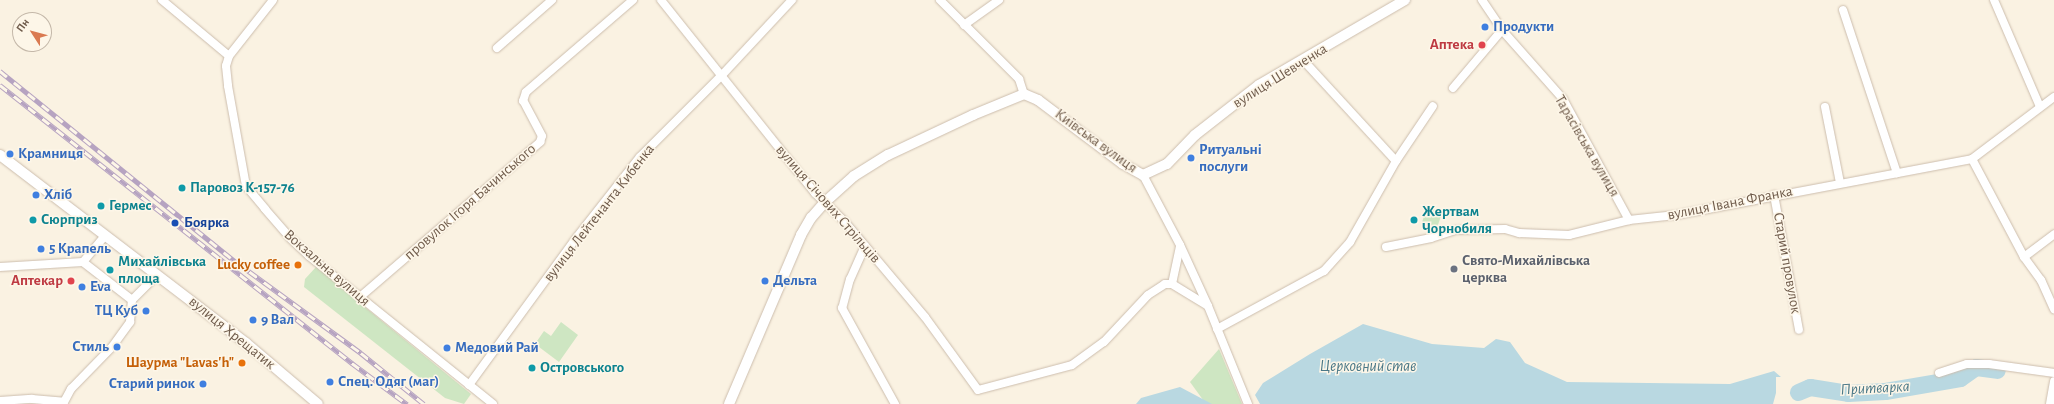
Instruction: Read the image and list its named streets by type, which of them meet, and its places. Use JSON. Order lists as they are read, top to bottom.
{
  "streets": {
    "street": [
      "вулиця Шевченка",
      "Київська вулиця",
      "Тарасівська вулиця",
      "провулок Ігоря Бачинського",
      "вулиця Івана Франка",
      "вулиця Січових Стрільців",
      "вулиця Лейтенанта Кибенка",
      "Старий провулок",
      "Вокзальна вулиця",
      "вулиця Хрещатик"
    ]
  },
  "crossings": [
    ["вулиця Шевченка", "Київська вулиця"],
    ["Тарасівська вулиця", "вулиця Івана Франка"],
    ["провулок Ігоря Бачинського", "Вокзальна вулиця"],
    ["вулиця Івана Франка", "Старий провулок"],
    ["вулиця Січових Стрільців", "вулиця Лейтенанта Кибенка"],
    ["вулиця Лейтенанта Кибенка", "Вокзальна вулиця"]
  ],
  "water": ["Церковний став", "Притварка"],
  "places": [
    "Продукти",
    "Аптека",
    "Крамниця",
    "Ритуальні послуги",
    "Паровоз К-157-76",
    "Хліб",
    "Гермес",
    "Сюрприз",
    "Жертвам Чорнобиля",
    "Боярка",
    "5 Крапель",
    "Lucky coffee",
    "Свято-Михайлівська церква",
    "Михайлівська площа",
    "Аптекар",
    "Дельта",
    "Eva",
    "ТЦ Куб",
    "9 Вал",
    "Стиль",
    "Медовий Рай",
    "Шаурма \"Lavas'h\"",
    "Островського",
    "Спец. Одяг (маг)",
    "Старий ринок"
  ],
  "north": "top left"
}
